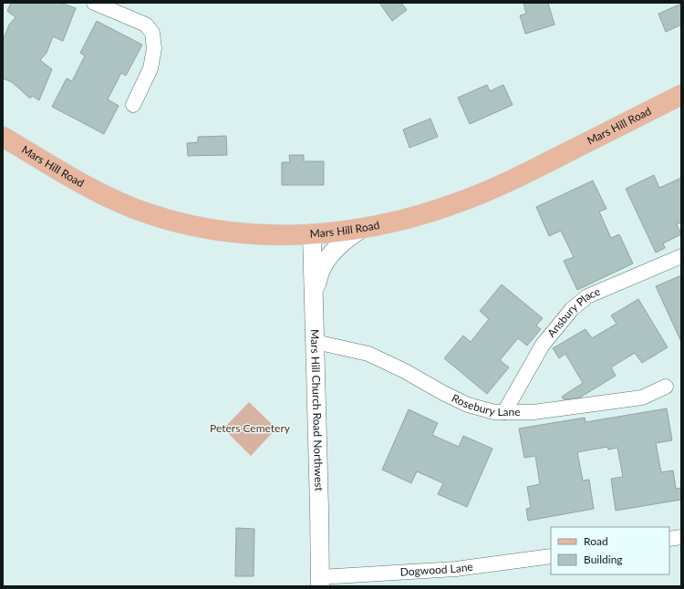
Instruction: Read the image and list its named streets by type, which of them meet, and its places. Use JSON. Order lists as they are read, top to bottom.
{
  "streets": {
    "main road": ["Mars Hill Road"],
    "street": [
      "Ansbury Place",
      "Rosebury Lane",
      "Mars Hill Church Road Northwest",
      "Dogwood Lane"
    ]
  },
  "crossings": [
    ["Mars Hill Road", "Mars Hill Church Road Northwest"],
    ["Ansbury Place", "Rosebury Lane"],
    ["Rosebury Lane", "Mars Hill Church Road Northwest"],
    ["Mars Hill Church Road Northwest", "Dogwood Lane"]
  ],
  "parks": ["Peters Cemetery"],
  "legend": ["Road", "Building"]
}
